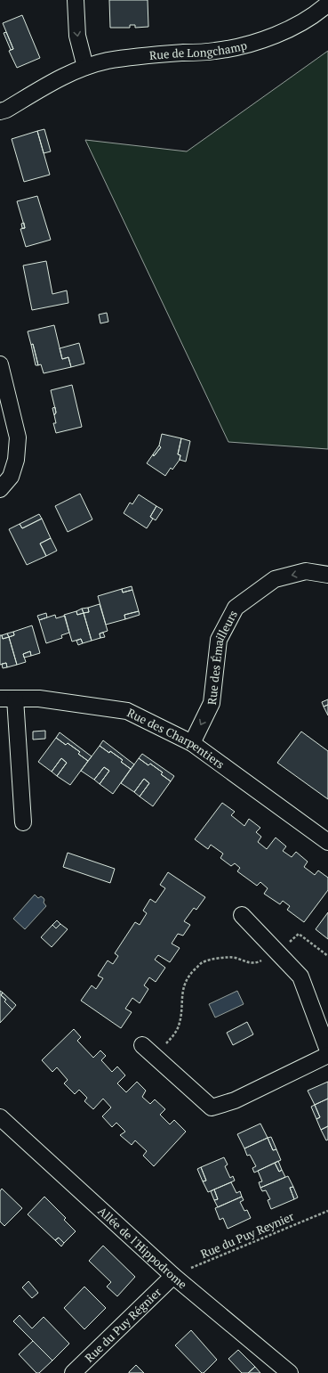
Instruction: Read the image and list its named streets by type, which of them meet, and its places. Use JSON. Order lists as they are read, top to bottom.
{
  "streets": {
    "street": [
      "Rue de Longchamp",
      "Rue des Émailleurs",
      "Rue des Charpentiers",
      "Allée de l'Hippodrome",
      "Rue du Puy Régnier"
    ],
    "path": ["Rue du Puy Reynier"]
  },
  "crossings": [
    ["Rue des Émailleurs", "Rue des Charpentiers"],
    ["Rue du Puy Reynier", "Allée de l'Hippodrome"],
    ["Rue du Puy Reynier", "Rue du Puy Régnier"],
    ["Allée de l'Hippodrome", "Rue du Puy Régnier"]
  ],
  "one_way": ["Rue des Émailleurs"]
}
